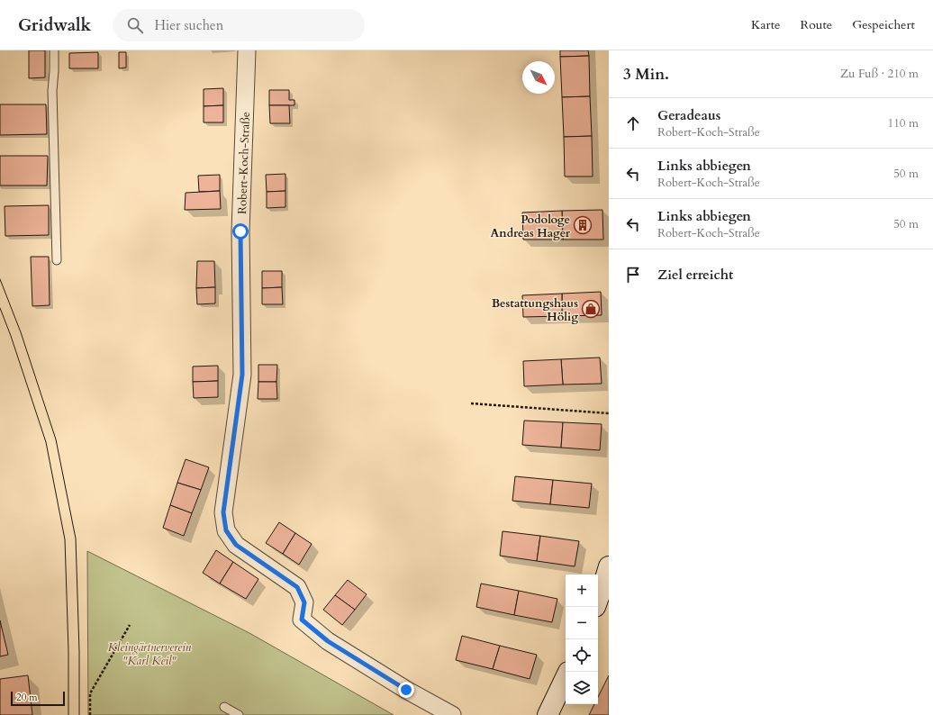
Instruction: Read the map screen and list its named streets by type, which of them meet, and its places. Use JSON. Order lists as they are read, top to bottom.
{
  "streets": {
    "street": ["Robert-Koch-Straße"]
  },
  "parks": ["Kleingärtnerverein \"Karl Keil\""],
  "places": {
    "building": ["Podologe Andreas Hager"],
    "shop": ["Bestattungshaus Hölig"]
  },
  "scale_bar": "20 m",
  "north": "bottom right",
  "page": {
    "header": "Gridwalk",
    "search": "Hier suchen",
    "nav": ["Karte", "Route", "Gespeichert"],
    "heading": ["3 Min.", "Zu Fuß · 210 m"],
    "list": [
      ["Geradeaus", "Robert-Koch-Straße", "110 m"],
      ["Links abbiegen", "Robert-Koch-Straße", "50 m"],
      ["Links abbiegen", "Robert-Koch-Straße", "50 m"],
      "Ziel erreicht"
    ],
    "map_buttons": ["+", "−"],
    "scale": "20 m"
  }
}
